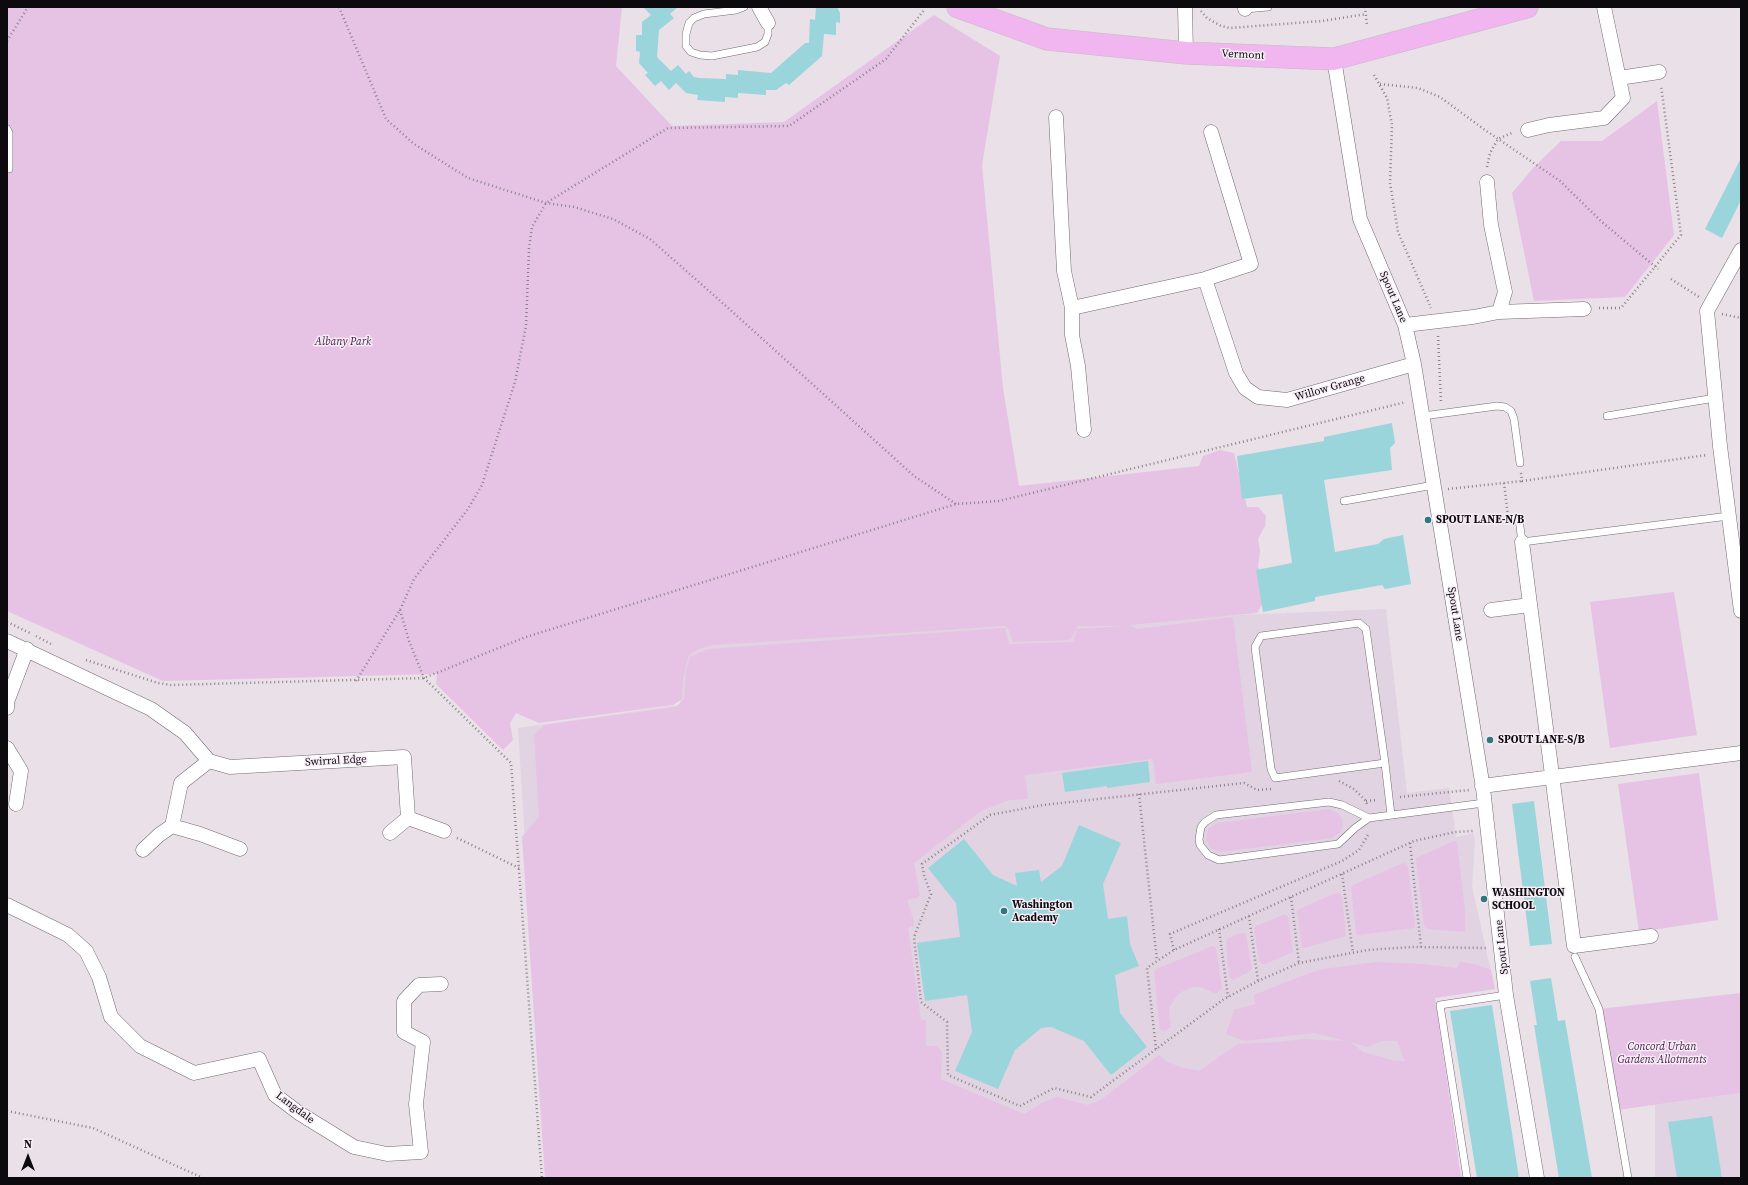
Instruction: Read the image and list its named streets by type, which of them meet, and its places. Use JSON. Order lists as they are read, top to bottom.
{
  "streets": {
    "main road": ["Vermont"],
    "street": [
      "Spout Lane",
      "Willow Grange",
      "Swirral Edge",
      "Langdale"
    ]
  },
  "crossings": [
    ["Vermont", "Spout Lane"],
    ["Spout Lane", "Willow Grange"]
  ],
  "parks": ["Albany Park", "Concord Urban Gardens Allotments"],
  "places": [
    "SPOUT LANE-N/B",
    "SPOUT LANE-S/B",
    "WASHINGTON SCHOOL",
    "Washington Academy"
  ],
  "north": "top"
}
